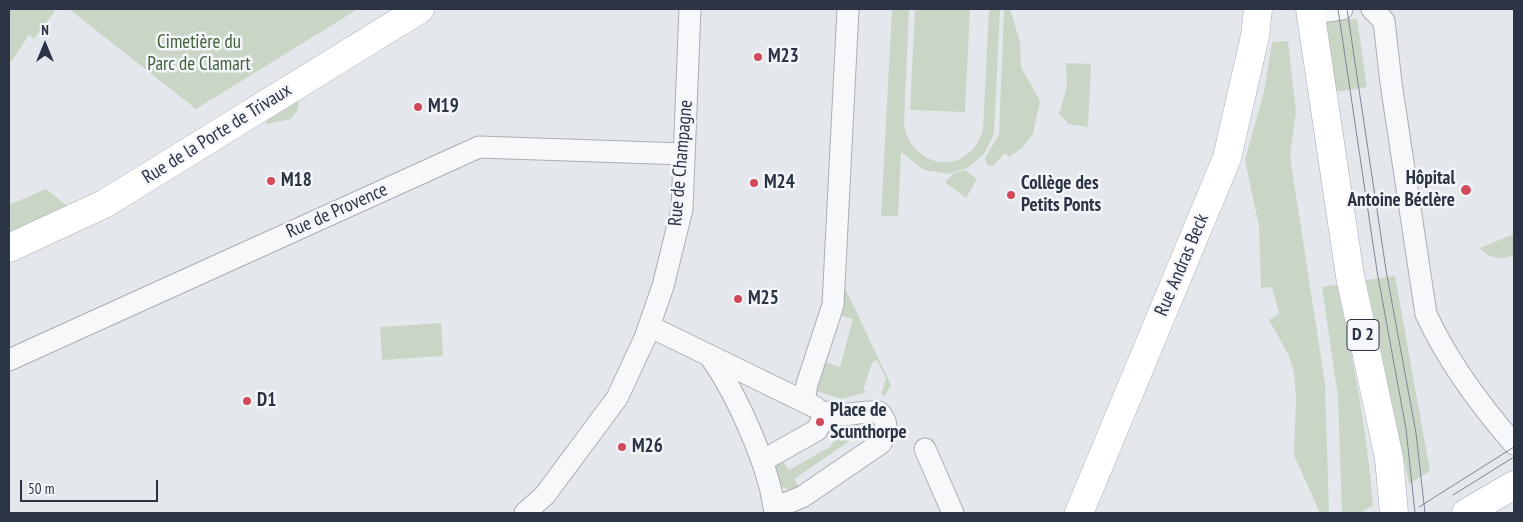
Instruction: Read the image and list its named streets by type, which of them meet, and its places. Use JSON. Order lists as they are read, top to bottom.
{
  "streets": {
    "main road": ["Rue de la Porte de Trivaux", "Rue Andras Beck", "D 2"],
    "street": ["Rue de Champagne", "Rue de Provence"]
  },
  "crossings": [
    ["Rue de Champagne", "Rue de Provence"]
  ],
  "parks": ["Cimetière du Parc de Clamart"],
  "places": [
    "M23",
    "M19",
    "M18",
    "M24",
    "Hôpital Antoine Béclère",
    "Collège des Petits Ponts",
    "M25",
    "D1",
    "Place de Scunthorpe",
    "M26"
  ],
  "scale_bar": "50 m",
  "north": "top"
}
